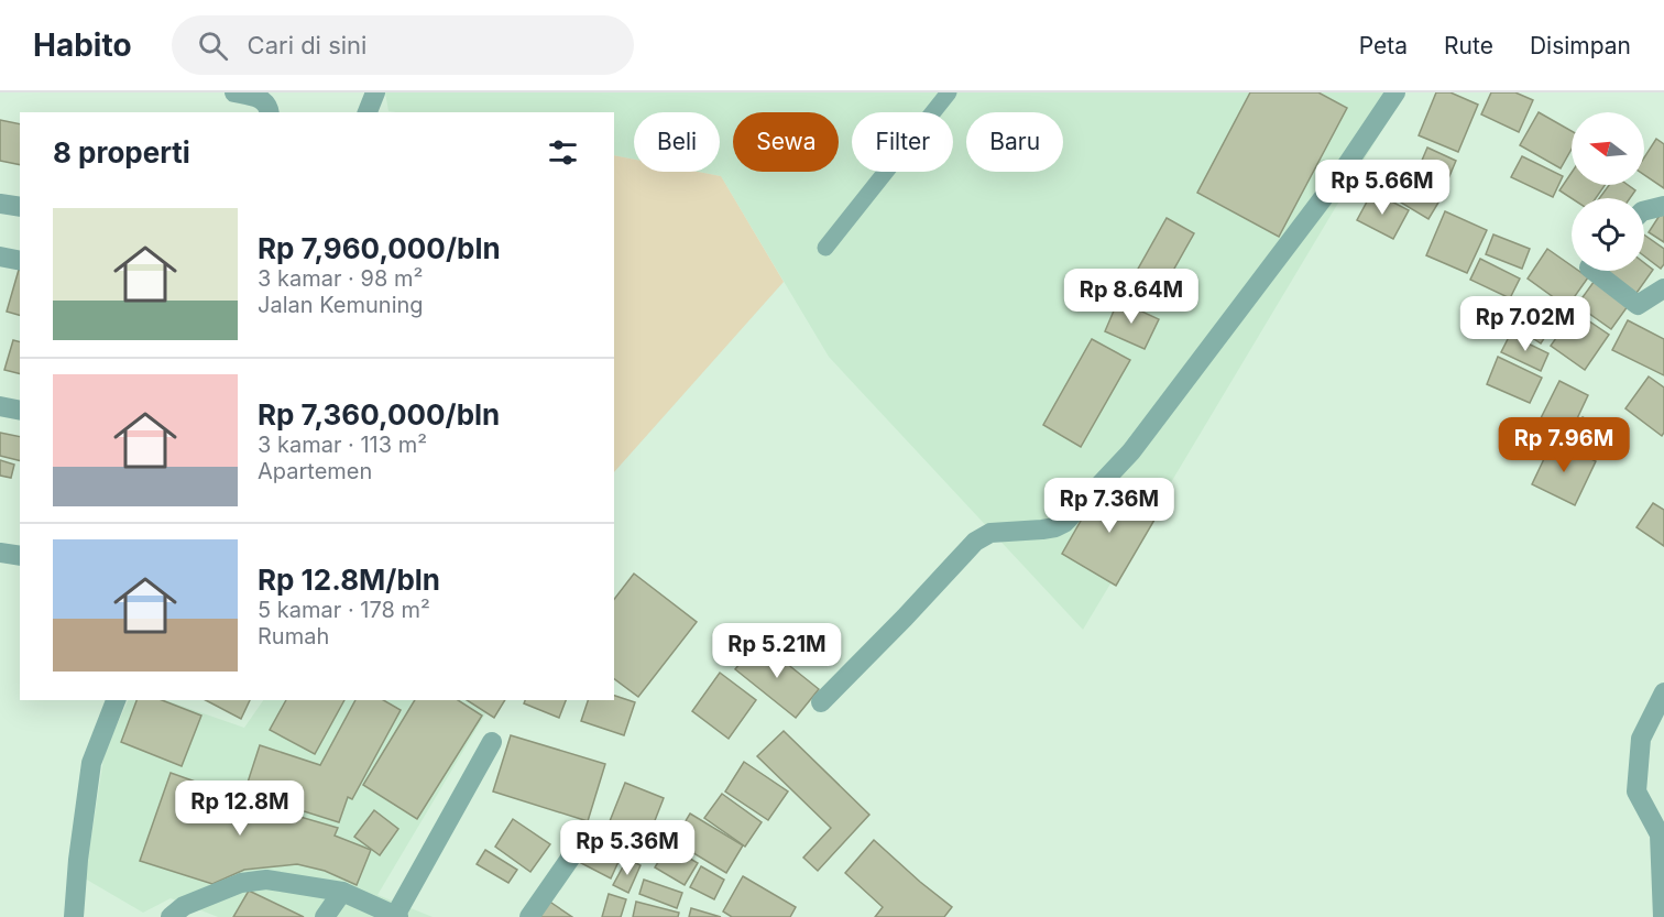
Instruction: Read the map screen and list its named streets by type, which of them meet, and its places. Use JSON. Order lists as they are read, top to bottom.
{
  "north": "left",
  "page": {
    "header": "Habito",
    "search": "Cari di sini",
    "nav": ["Peta", "Rute", "Disimpan"],
    "chip": [
      "Beli",
      "Sewa",
      "Filter",
      "Baru"
    ],
    "heading": "8 properti",
    "price": [
      "Rp 5.66M",
      "Rp 8.64M",
      "Rp 7.02M",
      "Rp 7.96M",
      "Rp 7.36M",
      "Rp 5.21M",
      "Rp 12.8M",
      "Rp 5.36M"
    ],
    "list": [
      {
        "name": "Rp 7,960,000/bln",
        "note": "3 kamar · 98 m² · Jalan Kemuning"
      },
      {
        "name": "Rp 7,360,000/bln",
        "note": "3 kamar · 113 m² · Apartemen"
      },
      {
        "name": "Rp 12.8M/bln",
        "note": "5 kamar · 178 m² · Rumah"
      }
    ]
  }
}
